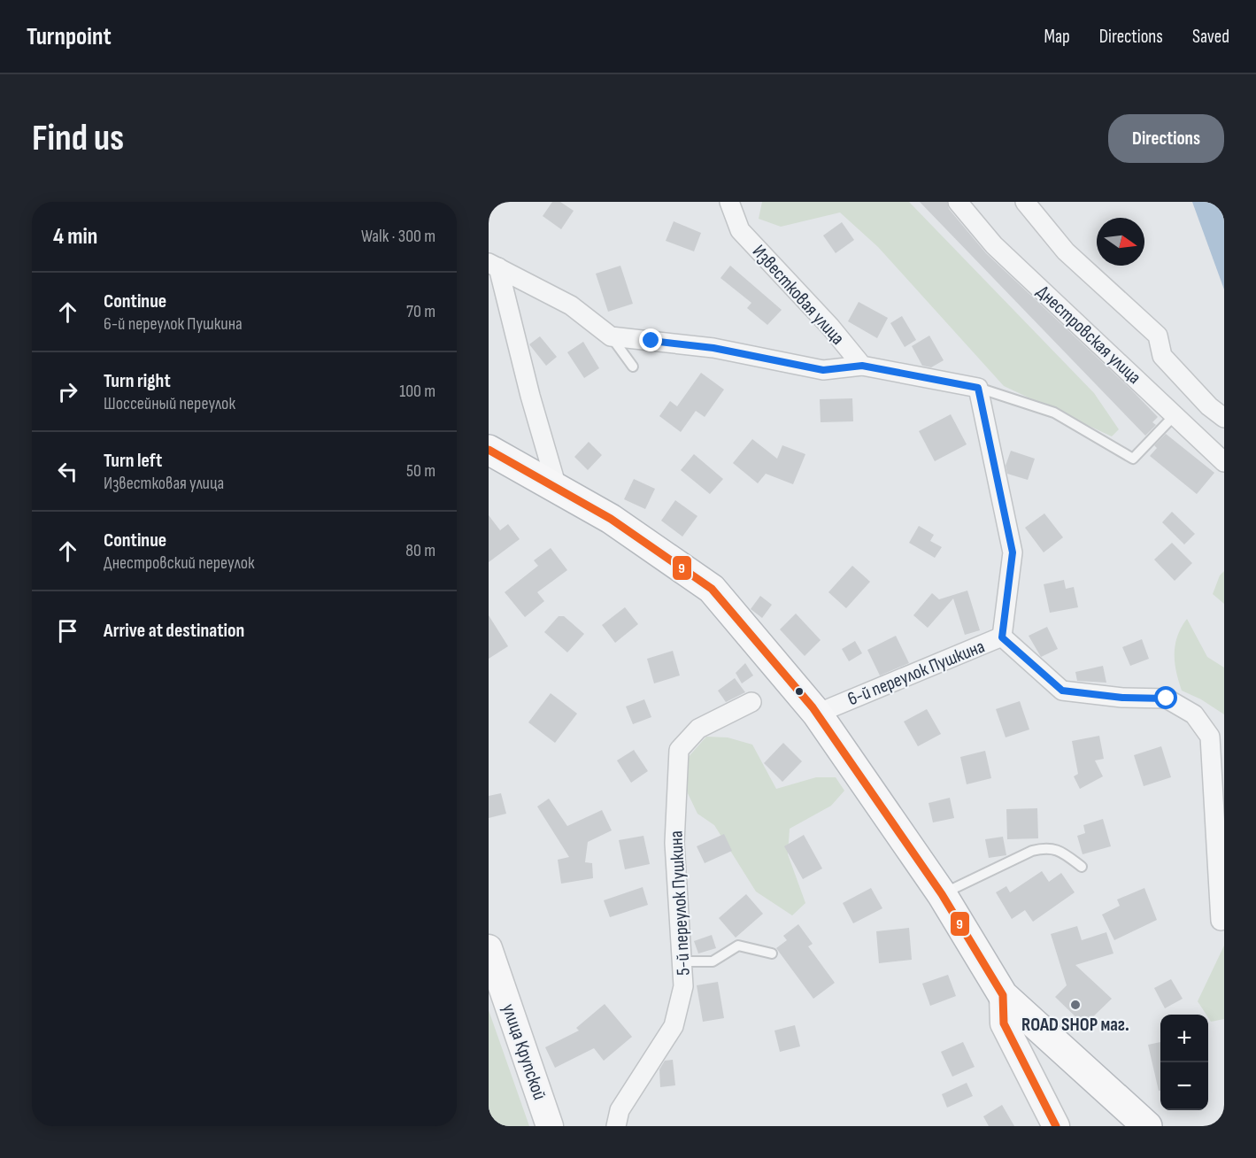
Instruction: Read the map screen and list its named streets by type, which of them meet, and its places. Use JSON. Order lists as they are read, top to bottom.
{
  "streets": {
    "street": [
      "Известковая улица",
      "Днестровская улица",
      "6-й переулок Пушкина",
      "5-й переулок Пушкина",
      "улица Крупской"
    ]
  },
  "places": ["ROAD SHOP маг."],
  "lines": ["transit line 9"],
  "north": "right",
  "page": {
    "header": "Turnpoint",
    "nav": ["Map", "Directions", "Saved"],
    "buttons": "Directions",
    "title": "Find us",
    "heading": ["4 min", "Walk · 300 m"],
    "list": [
      ["Continue", "6-й переулок Пушкина", "70 m"],
      ["Turn right", "Шоссейный переулок", "100 m"],
      ["Turn left", "Известковая улица", "50 m"],
      ["Continue", "Днестровский переулок", "80 m"],
      "Arrive at destination"
    ],
    "map_buttons": ["+", "−"]
  }
}
